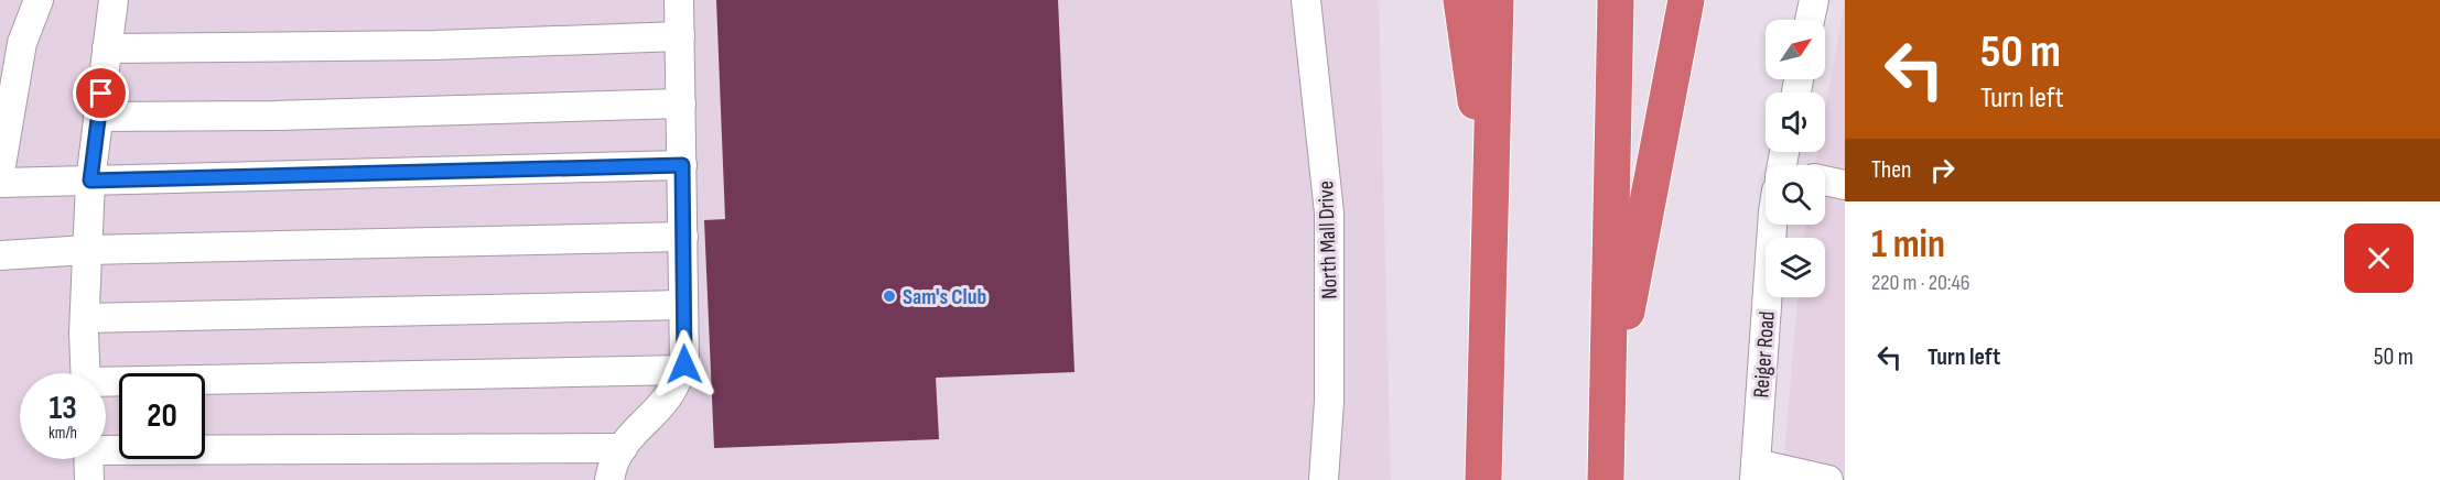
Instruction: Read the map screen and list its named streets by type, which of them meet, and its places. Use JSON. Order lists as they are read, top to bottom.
{
  "streets": {
    "street": ["North Mall Drive", "Reiger Road"]
  },
  "places": ["Sam's Club"],
  "north": "top right",
  "page": {
    "turn": ["50 m", "Turn left"],
    "then": "Then",
    "heading": ["1 min", "220 m · 20:46"],
    "list": [
      {
        "name": "Turn left",
        "value": "50 m"
      }
    ],
    "speed": "13 km/h",
    "limit": "20"
  }
}
